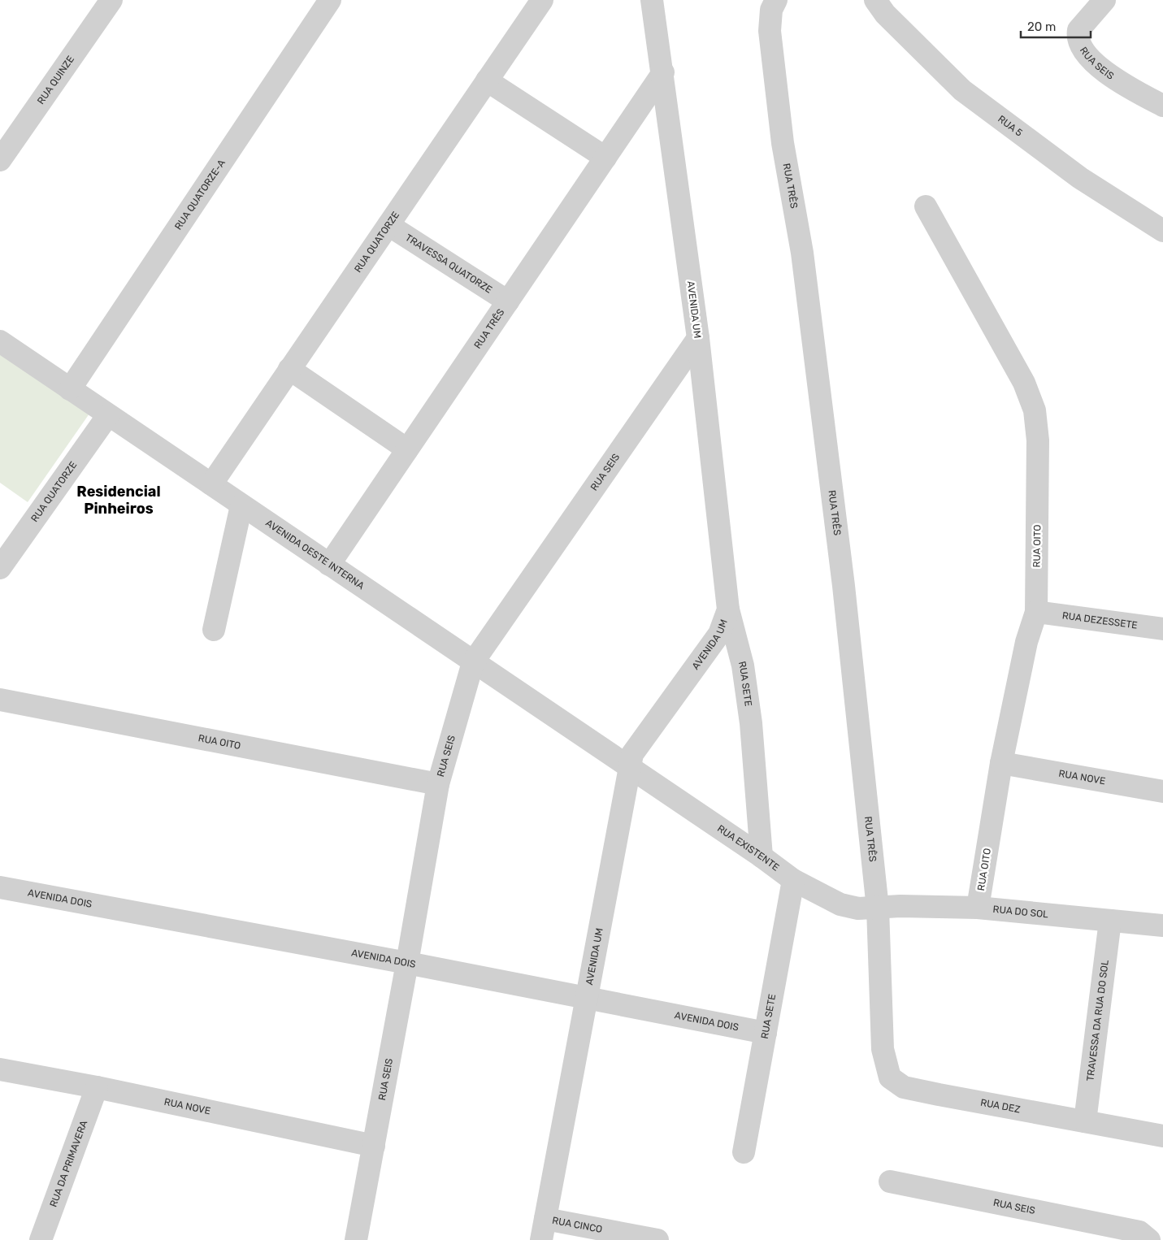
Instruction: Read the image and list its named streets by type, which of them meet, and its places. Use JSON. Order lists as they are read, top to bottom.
{
  "streets": {
    "street": [
      "RUA SEIS",
      "RUA QUINZE",
      "RUA 5",
      "RUA TRÊS",
      "RUA QUATORZE-A",
      "RUA QUATORZE",
      "TRAVESSA QUATORZE",
      "AVENIDA UM",
      "RUA OITO",
      "AVENIDA OESTE INTERNA",
      "RUA DEZESSETE",
      "RUA SETE",
      "RUA NOVE",
      "RUA EXISTENTE",
      "AVENIDA DOIS",
      "RUA DO SOL",
      "TRAVESSA DA RUA DO SOL",
      "RUA DEZ",
      "RUA DA PRIMAVERA",
      "RUA CINCO"
    ]
  },
  "crossings": [
    ["RUA SEIS", "AVENIDA UM"],
    ["RUA SEIS", "RUA OITO"],
    ["RUA SEIS", "AVENIDA OESTE INTERNA"],
    ["RUA SEIS", "RUA NOVE"],
    ["RUA SEIS", "AVENIDA DOIS"],
    ["RUA TRÊS", "TRAVESSA QUATORZE"],
    ["RUA TRÊS", "AVENIDA UM"],
    ["RUA TRÊS", "AVENIDA OESTE INTERNA"],
    ["RUA TRÊS", "RUA EXISTENTE"],
    ["RUA TRÊS", "RUA DO SOL"],
    ["RUA TRÊS", "RUA DEZ"],
    ["RUA QUATORZE-A", "AVENIDA OESTE INTERNA"],
    ["RUA QUATORZE", "TRAVESSA QUATORZE"],
    ["RUA QUATORZE", "AVENIDA OESTE INTERNA"],
    ["AVENIDA UM", "AVENIDA OESTE INTERNA"],
    ["AVENIDA UM", "RUA SETE"],
    ["AVENIDA UM", "RUA EXISTENTE"],
    ["AVENIDA UM", "AVENIDA DOIS"],
    ["AVENIDA UM", "RUA CINCO"],
    ["RUA OITO", "RUA DEZESSETE"],
    ["RUA OITO", "RUA NOVE"],
    ["RUA OITO", "RUA DO SOL"],
    ["AVENIDA OESTE INTERNA", "RUA EXISTENTE"],
    ["RUA SETE", "RUA EXISTENTE"],
    ["RUA SETE", "AVENIDA DOIS"],
    ["RUA NOVE", "RUA DA PRIMAVERA"],
    ["RUA EXISTENTE", "RUA DO SOL"],
    ["RUA DO SOL", "TRAVESSA DA RUA DO SOL"],
    ["TRAVESSA DA RUA DO SOL", "RUA DEZ"]
  ],
  "districts": ["Residencial Pinheiros"],
  "scale_bar": "20 m"
}
